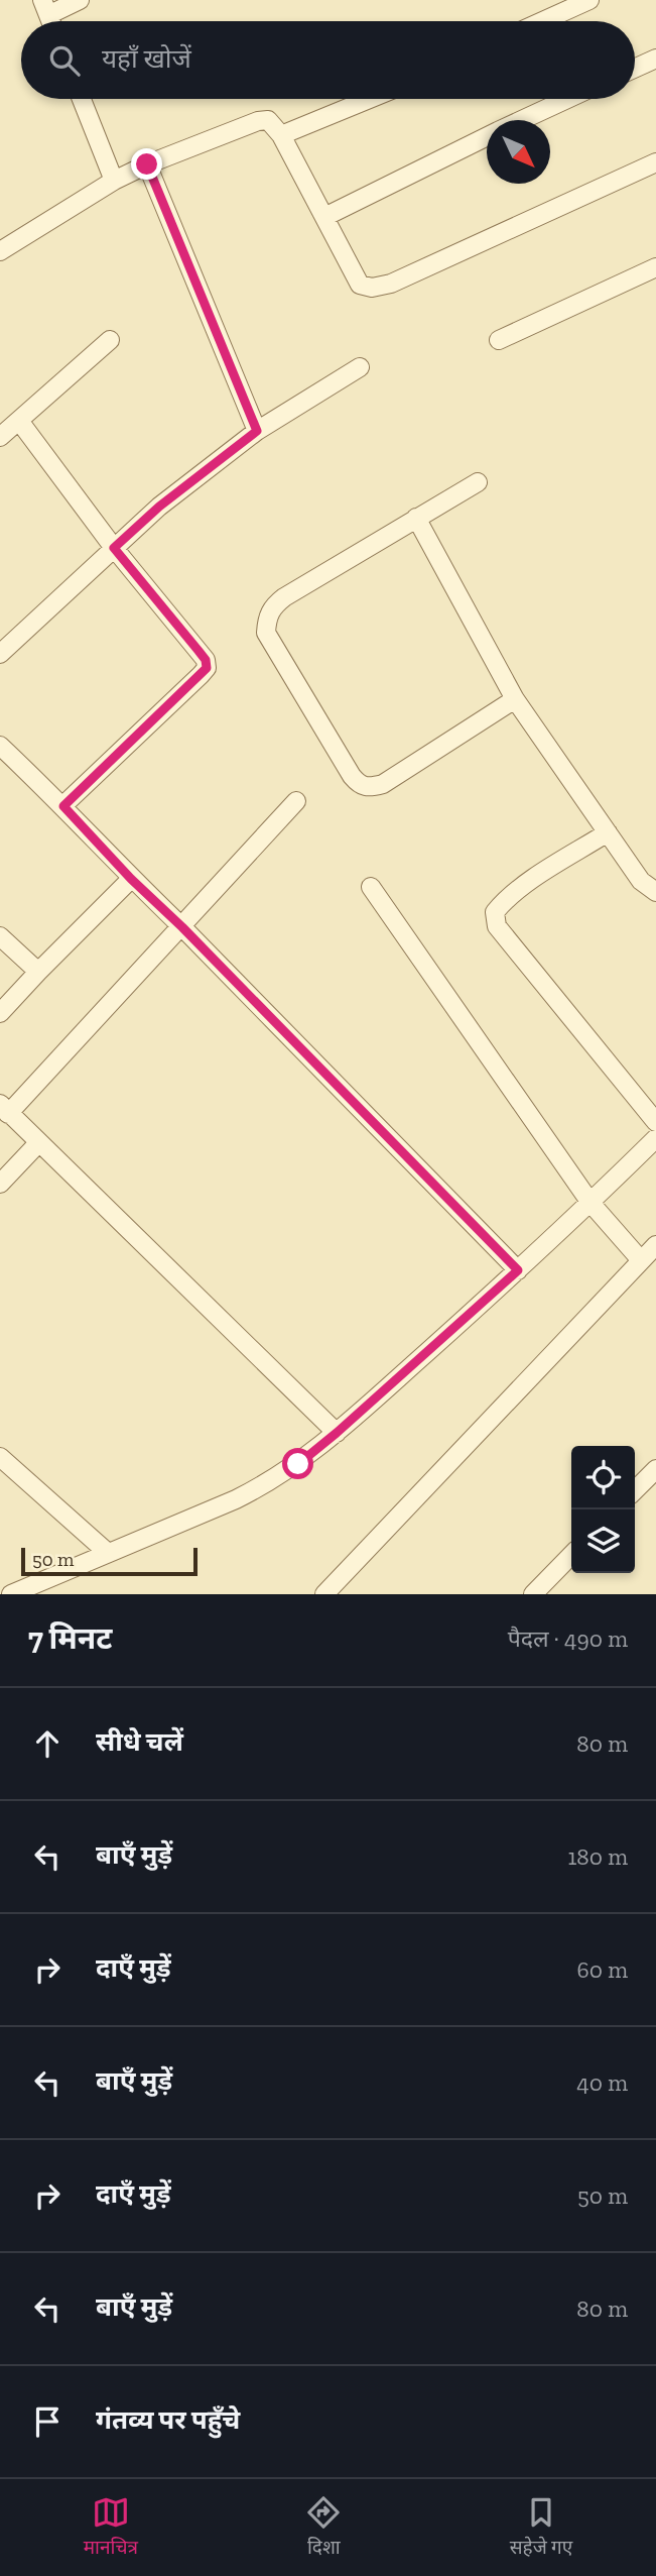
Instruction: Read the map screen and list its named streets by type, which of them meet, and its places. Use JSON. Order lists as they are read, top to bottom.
{
  "scale_bar": "50 m",
  "north": "bottom right",
  "page": {
    "search": "यहाँ खोजें",
    "scale": "50 m",
    "heading": ["7 मिनट", "पैदल · 490 m"],
    "list": [
      ["सीधे चलें", "80 m"],
      ["बाएँ मुड़ें", "180 m"],
      ["दाएँ मुड़ें", "60 m"],
      ["बाएँ मुड़ें", "40 m"],
      ["दाएँ मुड़ें", "50 m"],
      ["बाएँ मुड़ें", "80 m"],
      "गंतव्य पर पहुँचे"
    ],
    "nav": ["मानचित्र", "दिशा", "सहेजे गए"]
  }
}
